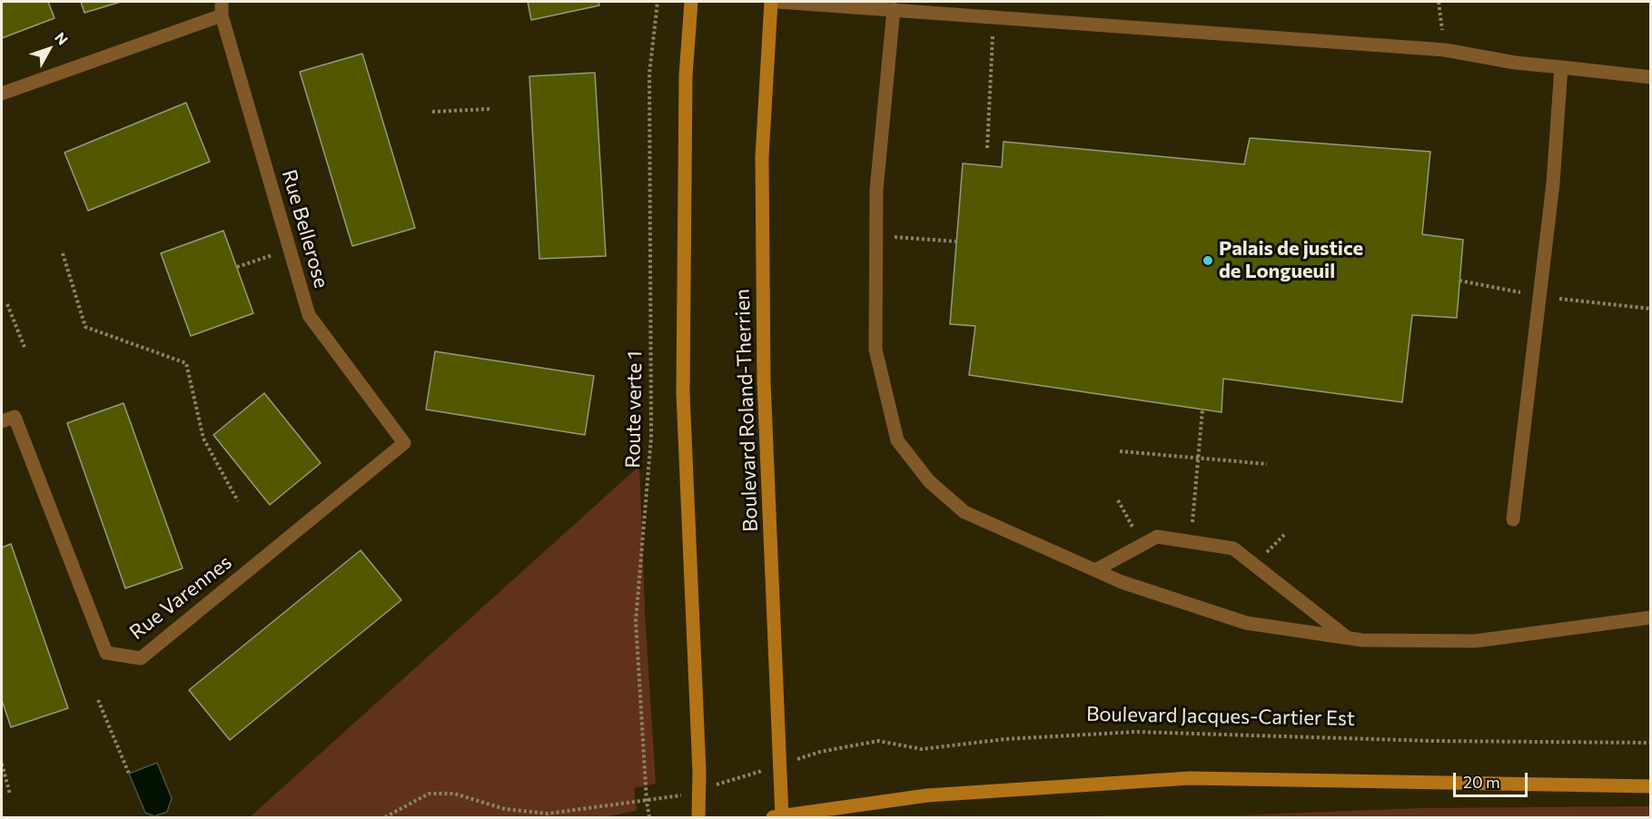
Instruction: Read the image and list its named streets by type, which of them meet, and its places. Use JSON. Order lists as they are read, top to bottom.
{
  "streets": {
    "main road": ["Boulevard Roland-Therrien"],
    "street": ["Rue Bellerose", "Rue Varennes"],
    "path": ["Route verte 1", "Boulevard Jacques-Cartier Est"]
  },
  "crossings": [
    ["Rue Bellerose", "Rue Varennes"],
    ["Route verte 1", "Boulevard Jacques-Cartier Est"],
    ["Boulevard Roland-Therrien", "Boulevard Jacques-Cartier Est"]
  ],
  "places": ["Palais de justice de Longueuil"],
  "scale_bar": "20 m",
  "north": "top right"
}
